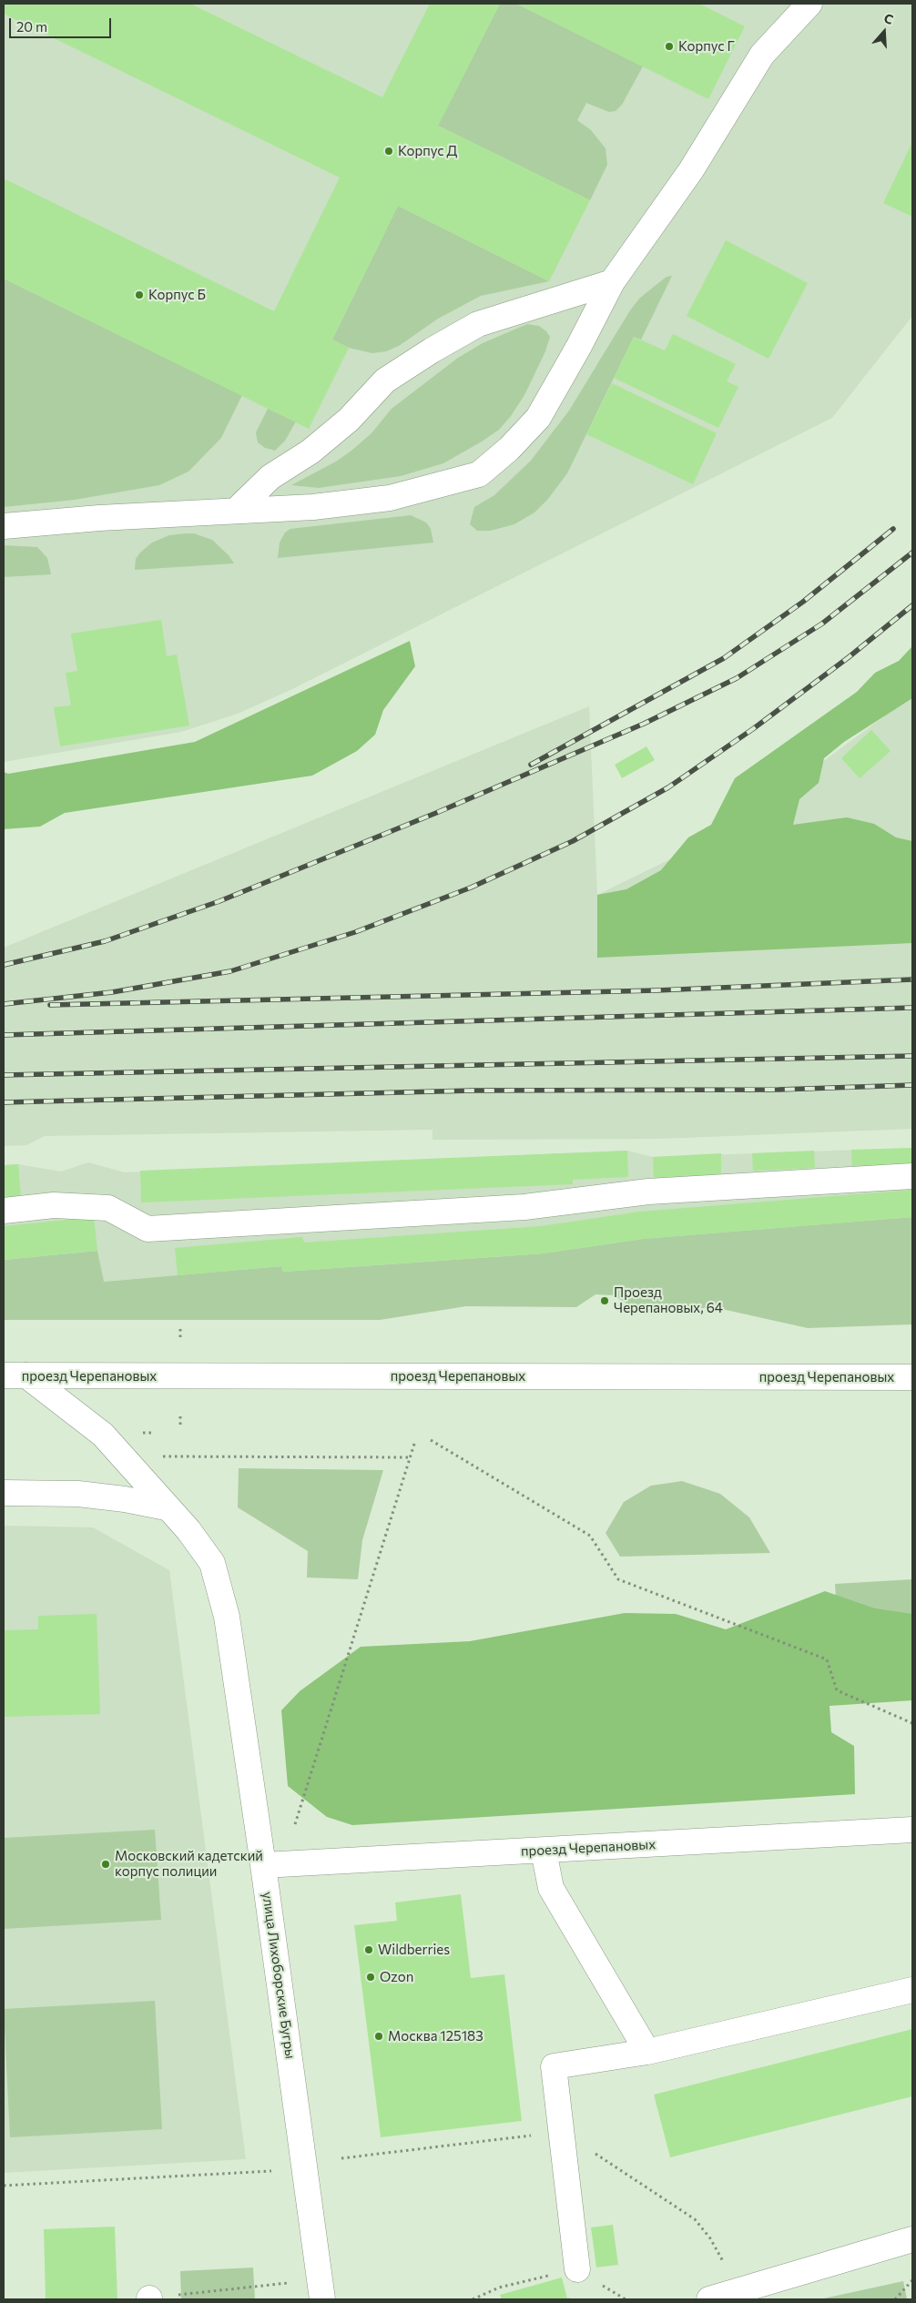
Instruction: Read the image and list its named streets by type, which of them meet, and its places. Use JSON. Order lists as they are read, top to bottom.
{
  "streets": {
    "street": ["проезд Черепановых", "улица Лихоборские Бугры"]
  },
  "crossings": [
    ["проезд Черепановых", "улица Лихоборские Бугры"]
  ],
  "places": [
    "Корпус Г",
    "Корпус Д",
    "Корпус Б",
    "Проезд Черепановых, 64",
    "Московский кадетский корпус полиции",
    "Wildberries",
    "Ozon",
    "Москва 125183"
  ],
  "scale_bar": "20 m",
  "north": "top"
}
